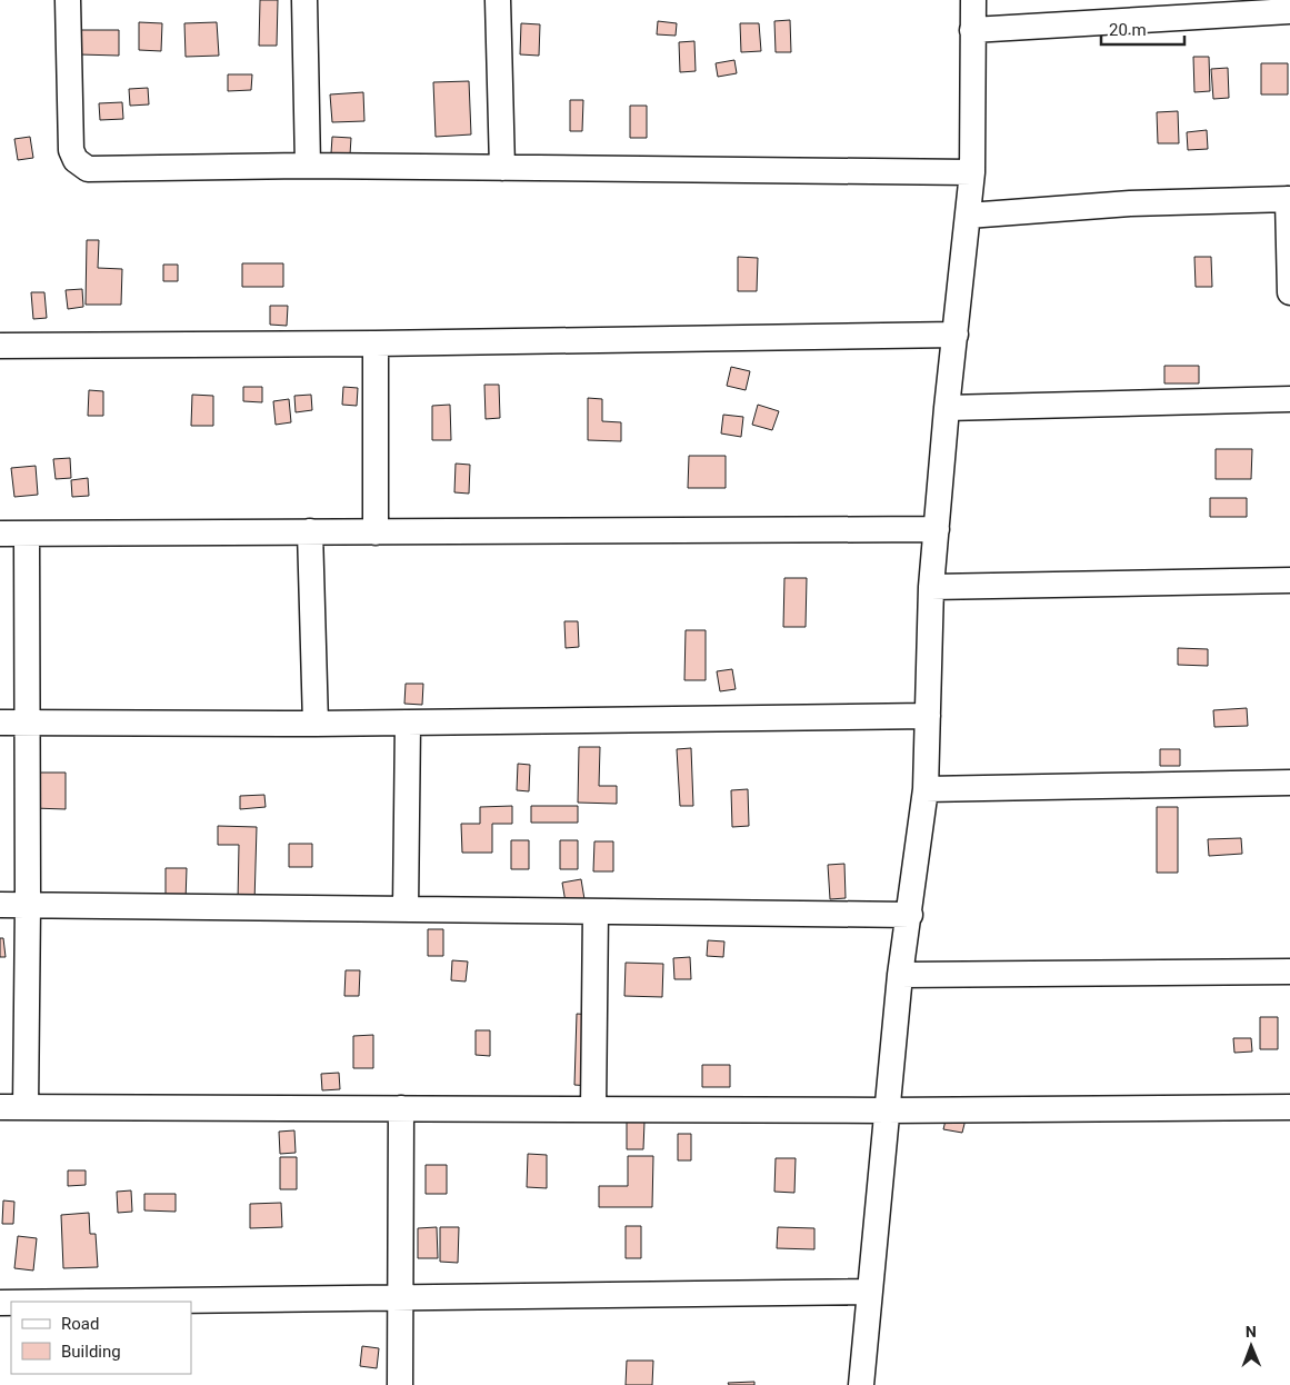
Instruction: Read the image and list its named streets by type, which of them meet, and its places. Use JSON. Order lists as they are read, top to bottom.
{
  "legend": ["Road", "Building"],
  "scale_bar": "20 m",
  "north": "top"
}
